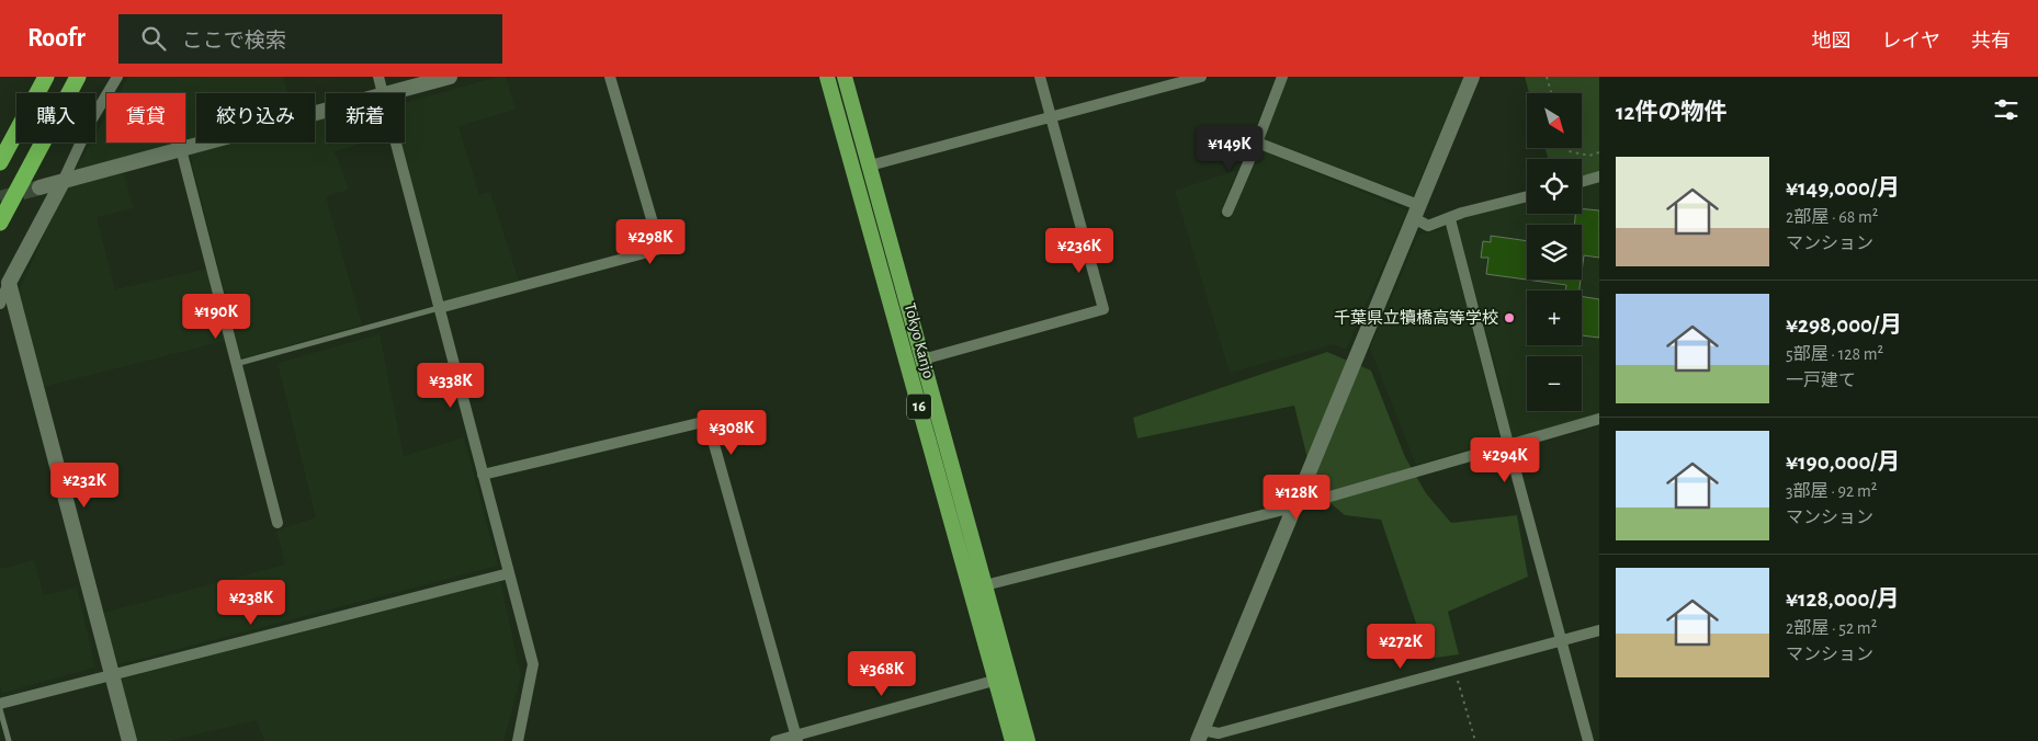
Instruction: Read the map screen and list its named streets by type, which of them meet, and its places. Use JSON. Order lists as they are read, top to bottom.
{
  "streets": {
    "highway": ["Tokyo Kanjo", "16"]
  },
  "places": ["千葉県立犢橋高等学校"],
  "north": "bottom right",
  "page": {
    "header": "Roofr",
    "search": "ここで検索",
    "nav": ["地図", "レイヤ", "共有"],
    "heading": "12件の物件",
    "map_buttons": ["+", "−"],
    "chip": [
      "購入",
      "賃貸",
      "絞り込み",
      "新着"
    ],
    "price": [
      "¥149K",
      "¥298K",
      "¥236K",
      "¥190K",
      "¥338K",
      "¥308K",
      "¥294K",
      "¥232K",
      "¥128K",
      "¥238K",
      "¥272K",
      "¥368K"
    ],
    "list": [
      {
        "name": "¥149,000/月",
        "note": "2部屋 · 68 m² · マンション"
      },
      {
        "name": "¥298,000/月",
        "note": "5部屋 · 128 m² · 一戸建て"
      },
      {
        "name": "¥190,000/月",
        "note": "3部屋 · 92 m² · マンション"
      },
      {
        "name": "¥128,000/月",
        "note": "2部屋 · 52 m² · マンション"
      }
    ]
  }
}
